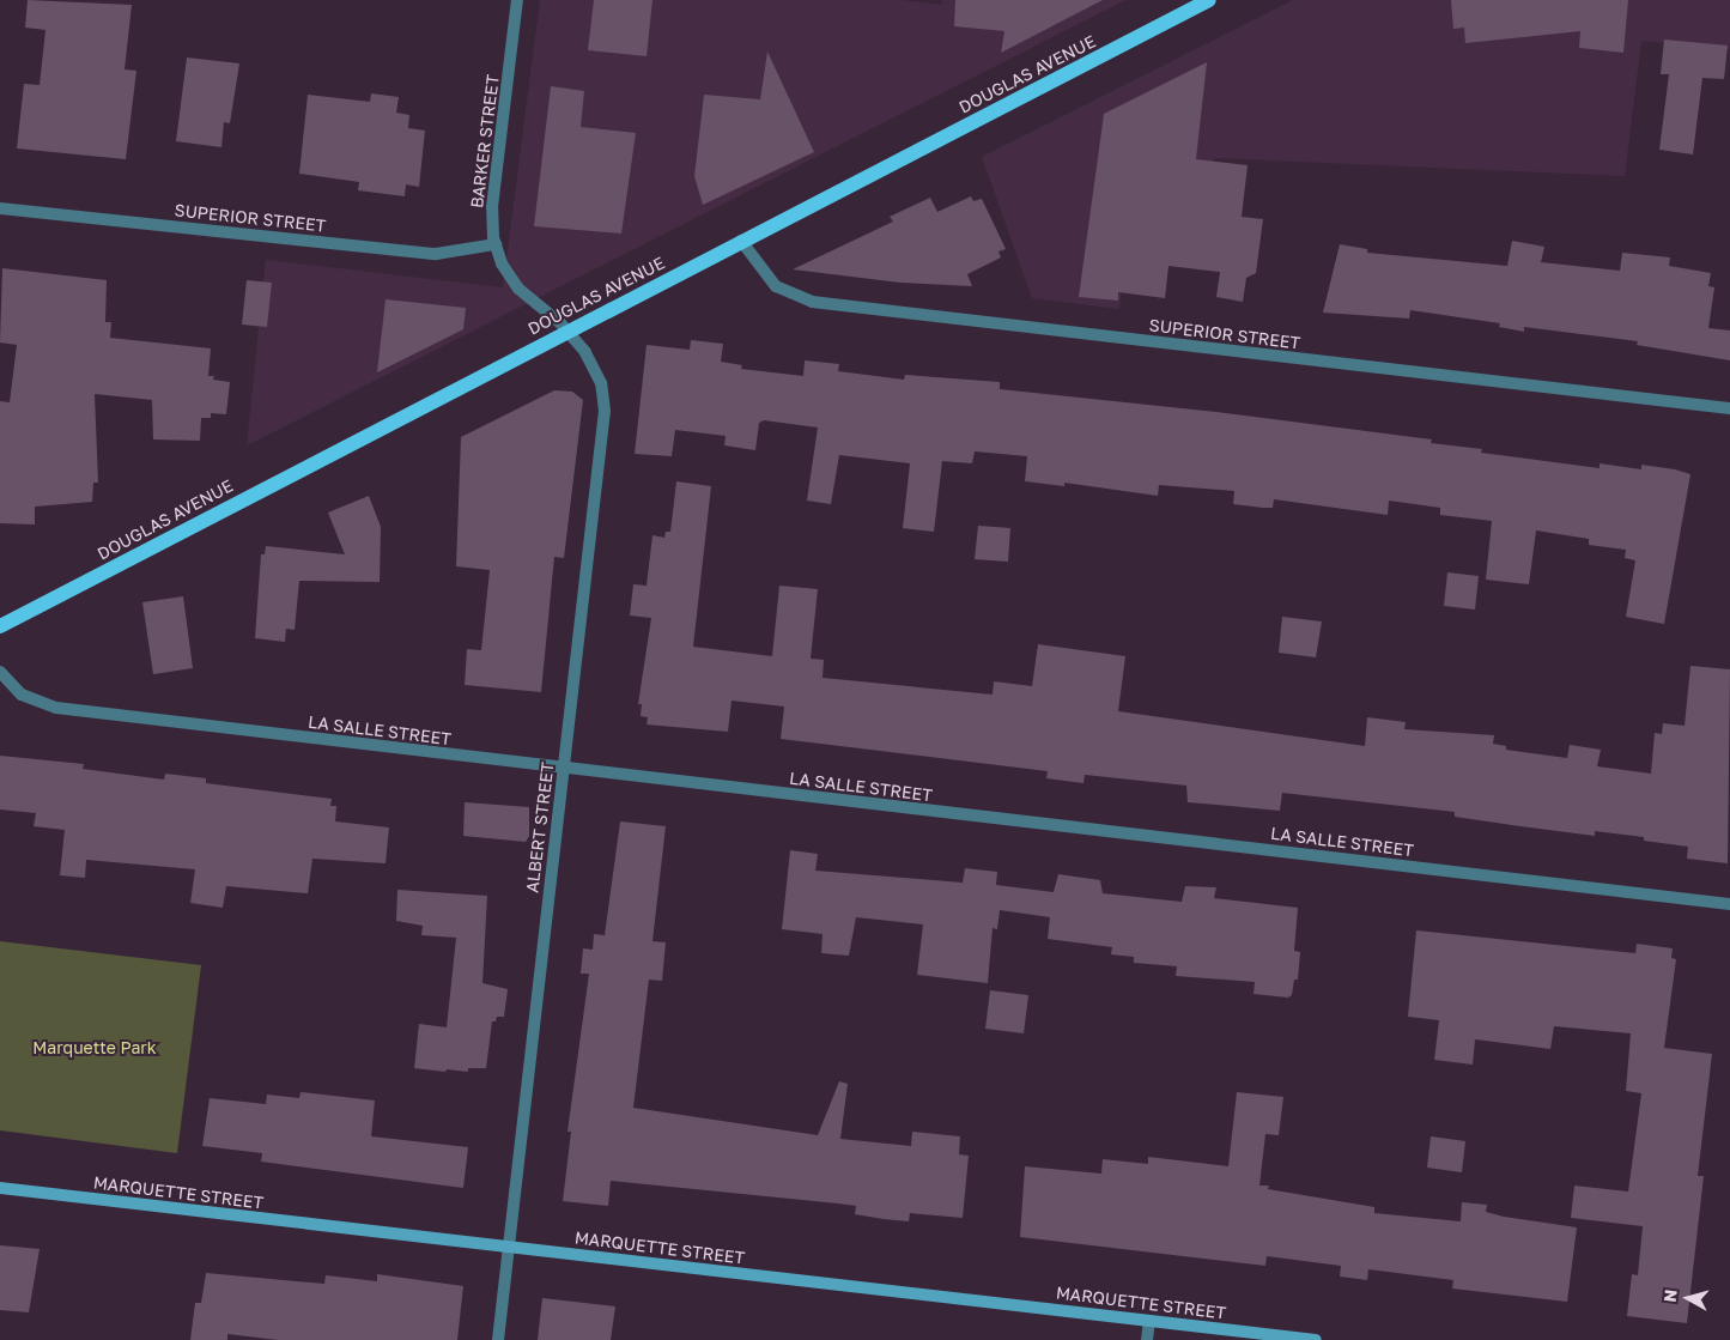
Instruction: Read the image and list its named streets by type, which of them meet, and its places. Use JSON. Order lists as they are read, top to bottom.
{
  "streets": {
    "main road": ["DOUGLAS AVENUE"],
    "street": [
      "BARKER STREET",
      "SUPERIOR STREET",
      "LA SALLE STREET",
      "ALBERT STREET",
      "MARQUETTE STREET"
    ]
  },
  "crossings": [
    ["DOUGLAS AVENUE", "BARKER STREET"],
    ["DOUGLAS AVENUE", "SUPERIOR STREET"],
    ["DOUGLAS AVENUE", "ALBERT STREET"],
    ["BARKER STREET", "SUPERIOR STREET"],
    ["BARKER STREET", "ALBERT STREET"],
    ["LA SALLE STREET", "ALBERT STREET"],
    ["ALBERT STREET", "MARQUETTE STREET"]
  ],
  "parks": ["Marquette Park"],
  "north": "left"
}
